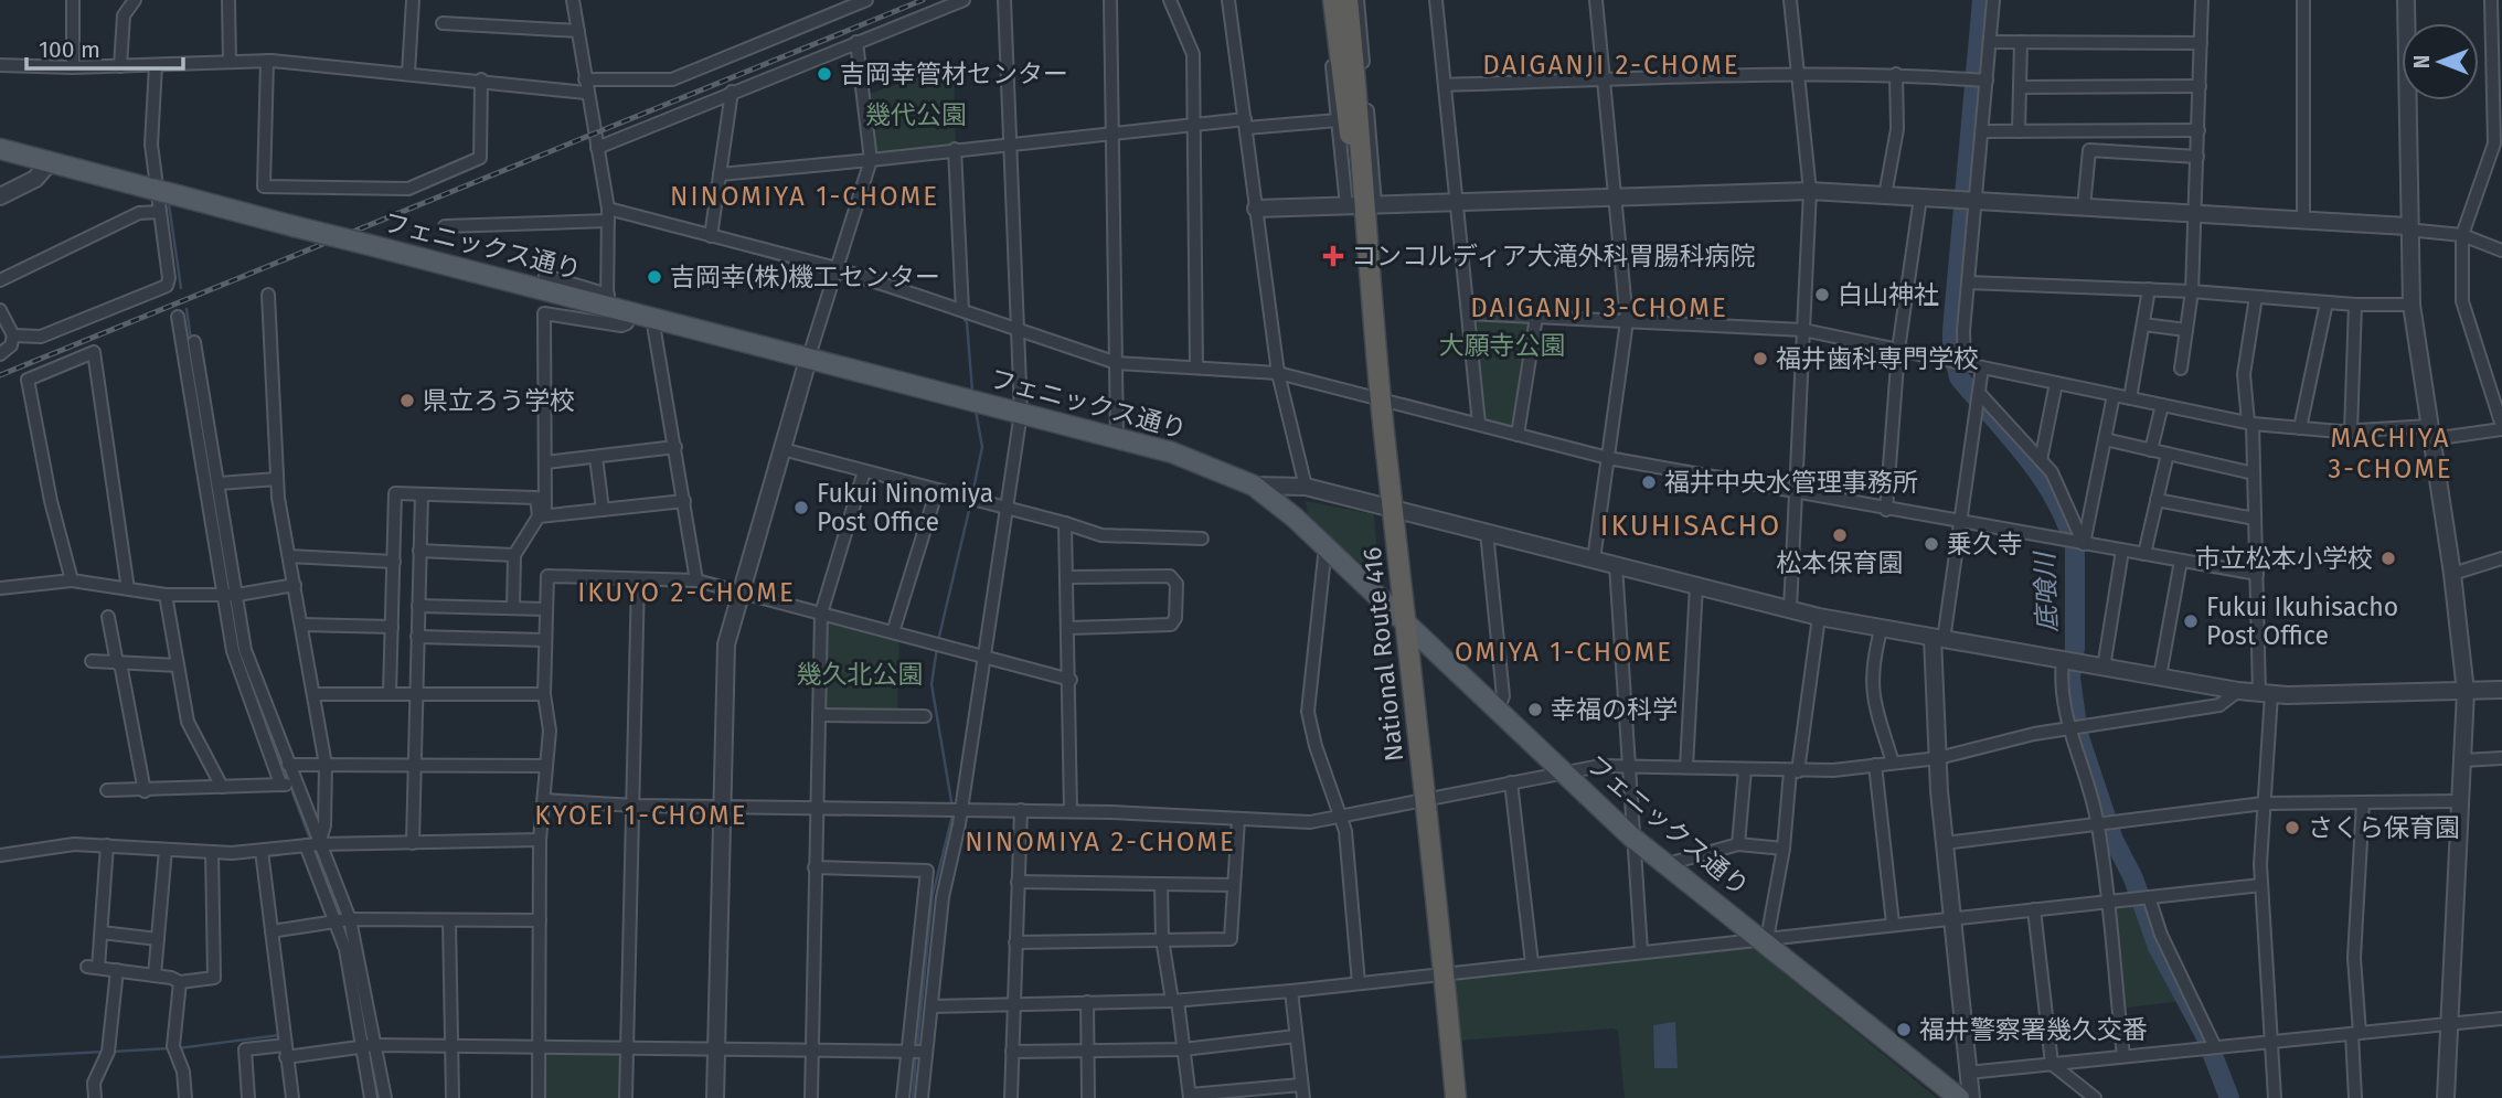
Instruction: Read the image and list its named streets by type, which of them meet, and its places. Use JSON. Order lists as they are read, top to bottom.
{
  "streets": {
    "highway": ["National Route 416"],
    "main road": ["フェニックス通り"]
  },
  "crossings": [
    ["フェニックス通り", "National Route 416"]
  ],
  "districts": [
    "DAIGANJI 2-CHOME",
    "NINOMIYA 1-CHOME",
    "DAIGANJI 3-CHOME",
    "MACHIYA 3-CHOME",
    "IKUHISACHO",
    "IKUYO 2-CHOME",
    "OMIYA 1-CHOME",
    "KYOEI 1-CHOME",
    "NINOMIYA 2-CHOME"
  ],
  "water": ["底喰川"],
  "parks": ["幾代公園", "大願寺公園", "幾久北公園"],
  "places": {
    "other": [
      "吉岡幸管材センター",
      "吉岡幸(株)機工センター",
      "白山神社",
      "福井歯科専門学校",
      "県立ろう学校",
      "福井中央水管理事務所",
      "Fukui Ninomiya Post Office",
      "松本保育園",
      "乗久寺",
      "市立松本小学校",
      "Fukui Ikuhisacho Post Office",
      "幸福の科学",
      "さくら保育園",
      "福井警察署幾久交番"
    ],
    "health": ["コンコルディア大滝外科胃腸科病院"]
  },
  "scale_bar": "100 m",
  "north": "left"
}
